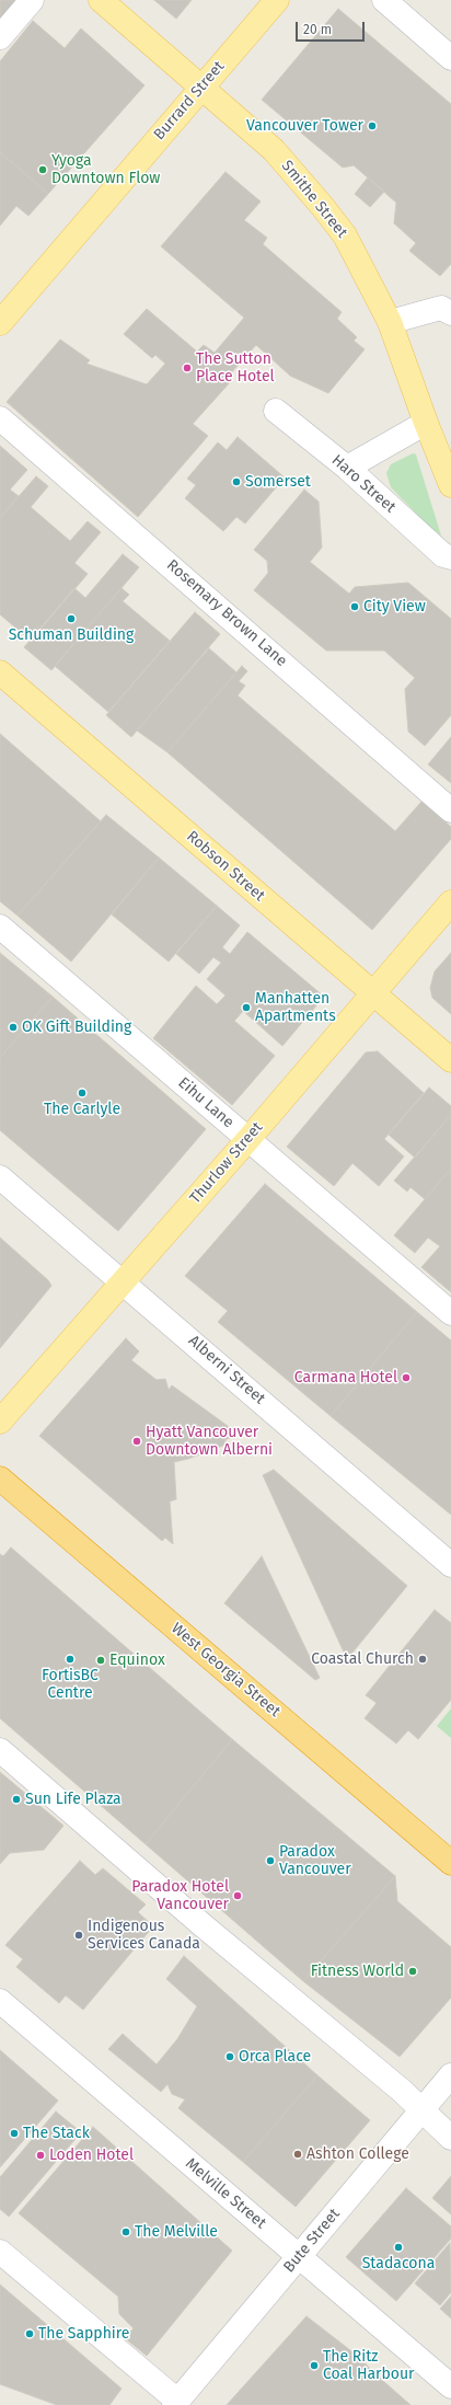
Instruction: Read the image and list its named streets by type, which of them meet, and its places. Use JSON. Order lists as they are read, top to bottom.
{
  "streets": {
    "highway": ["West Georgia Street"],
    "main road": [
      "Burrard Street",
      "Smithe Street",
      "Robson Street",
      "Thurlow Street"
    ],
    "street": [
      "Haro Street",
      "Rosemary Brown Lane",
      "Eihu Lane",
      "Alberni Street",
      "Melville Street",
      "Bute Street"
    ]
  },
  "crossings": [
    ["Burrard Street", "Smithe Street"],
    ["Robson Street", "Thurlow Street"],
    ["Eihu Lane", "Thurlow Street"],
    ["Thurlow Street", "Alberni Street"],
    ["Melville Street", "Bute Street"]
  ],
  "places": [
    "Vancouver Tower",
    "Yyoga Downtown Flow",
    "The Sutton Place Hotel",
    "Somerset",
    "City View",
    "Schuman Building",
    "Manhatten Apartments",
    "OK Gift Building",
    "The Carlyle",
    "Carmana Hotel",
    "Hyatt Vancouver Downtown Alberni",
    "FortisBC Centre",
    "Coastal Church",
    "Equinox",
    "Sun Life Plaza",
    "Paradox Vancouver",
    "Paradox Hotel Vancouver",
    "Indigenous Services Canada",
    "Fitness World",
    "Orca Place",
    "The Stack",
    "Ashton College",
    "Loden Hotel",
    "The Melville",
    "Stadacona",
    "The Sapphire",
    "The Ritz Coal Harbour"
  ],
  "scale_bar": "20 m"
}
